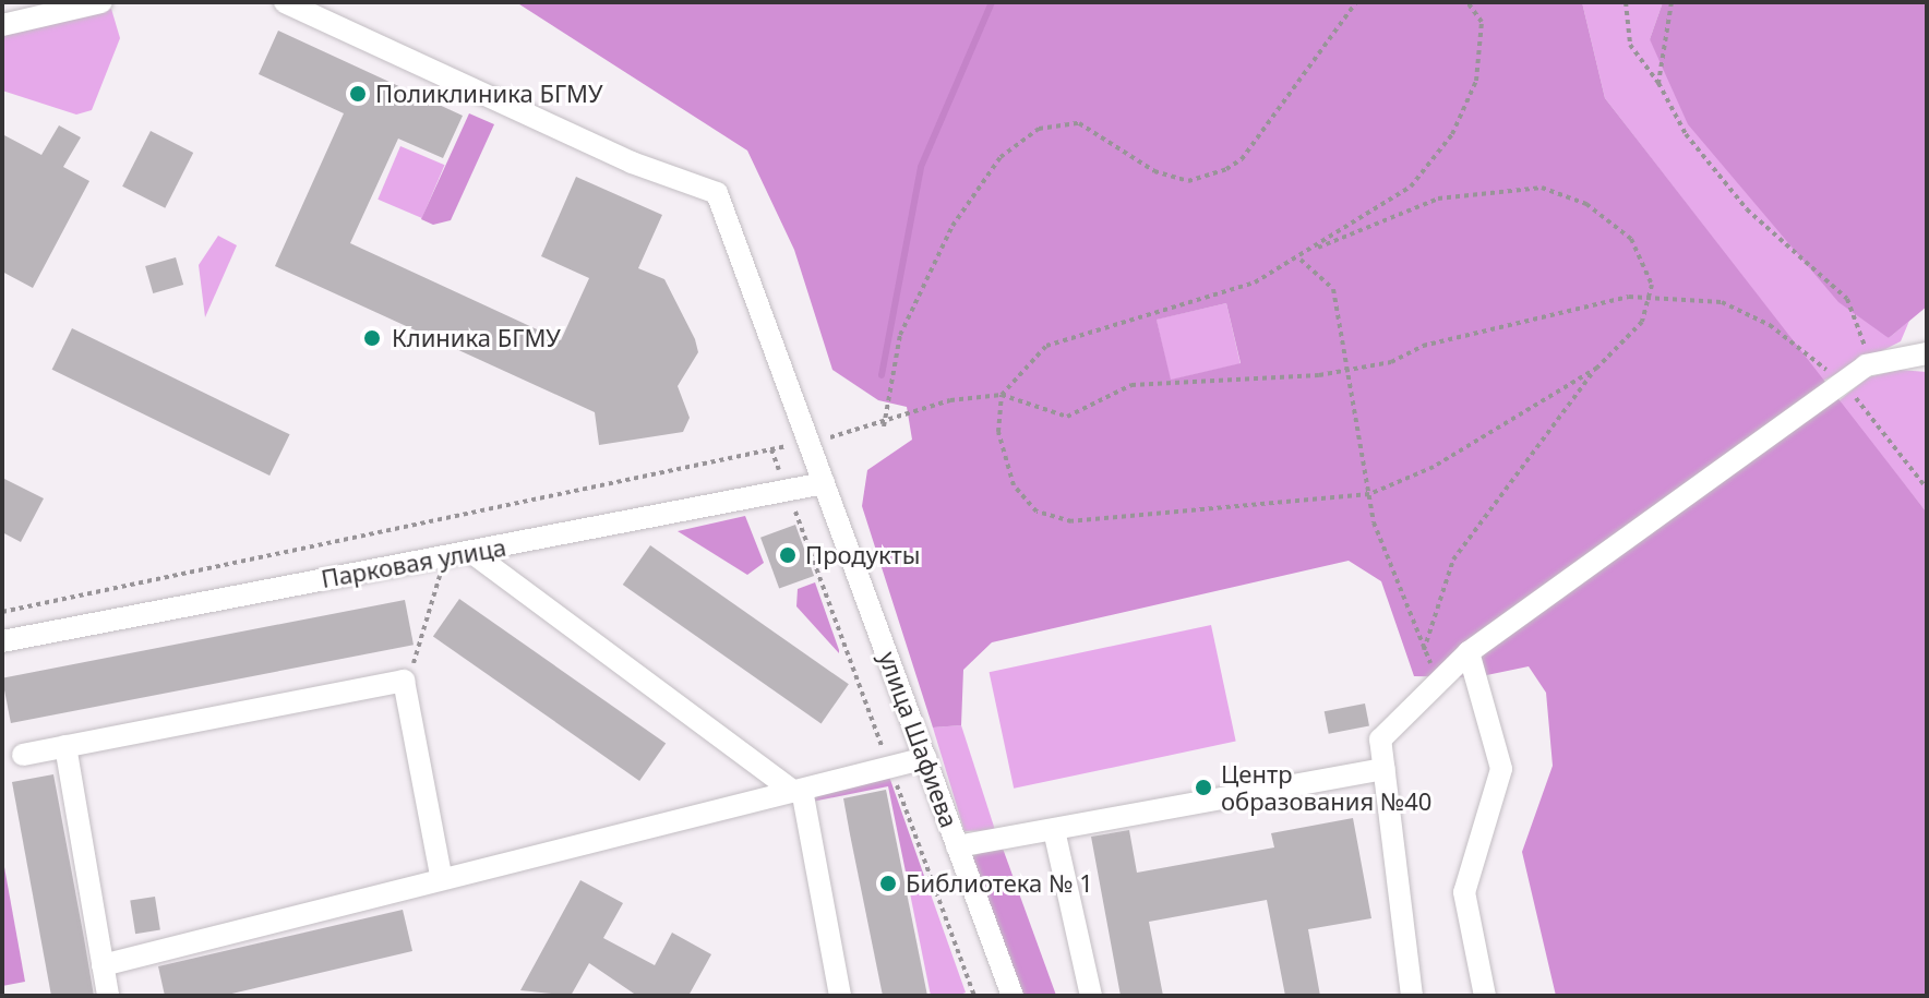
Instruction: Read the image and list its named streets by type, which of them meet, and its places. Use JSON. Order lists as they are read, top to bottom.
{
  "streets": {
    "street": ["Парковая улица", "улица Шафиева"]
  },
  "crossings": [
    ["Парковая улица", "улица Шафиева"]
  ],
  "places": [
    "Поликлиника БГМУ",
    "Клиника БГМУ",
    "Продукты",
    "Центр образования №40",
    "Библиотека № 1"
  ]
}
